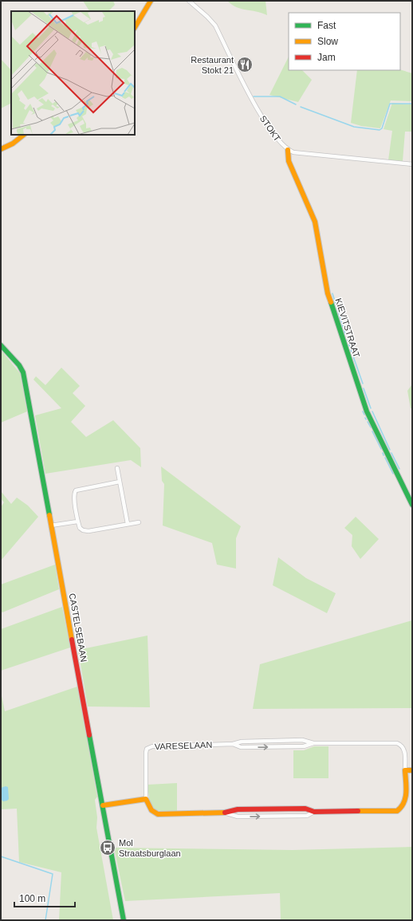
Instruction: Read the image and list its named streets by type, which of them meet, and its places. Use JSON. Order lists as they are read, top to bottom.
{
  "streets": {
    "street": [
      "STOKT",
      "KIEVITSTRAAT",
      "CASTELSEBAAN",
      "VARESELAAN"
    ]
  },
  "crossings": [
    ["STOKT", "KIEVITSTRAAT"]
  ],
  "places": {
    "restaurant": ["Restaurant Stokt 21"],
    "bus stop": ["Mol Straatsburglaan"]
  },
  "legend": ["Fast", "Slow", "Jam"],
  "scale_bar": "100 m"
}
